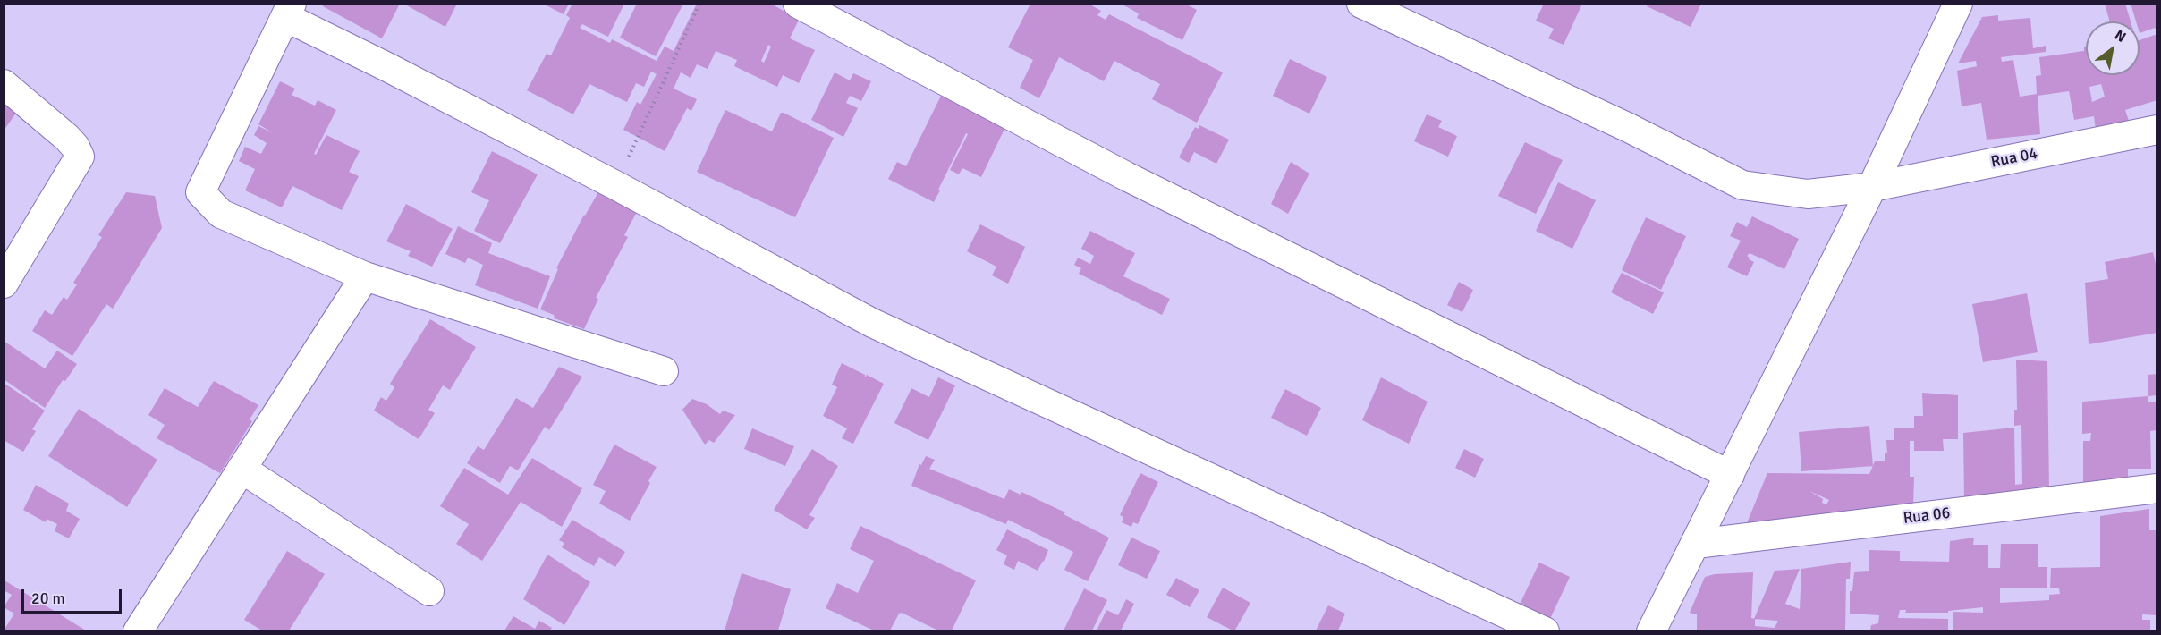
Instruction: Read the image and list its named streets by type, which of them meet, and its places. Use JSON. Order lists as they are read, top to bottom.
{
  "streets": {
    "street": ["Rua 04", "Rua 06"]
  },
  "scale_bar": "20 m",
  "north": "top right"
}
